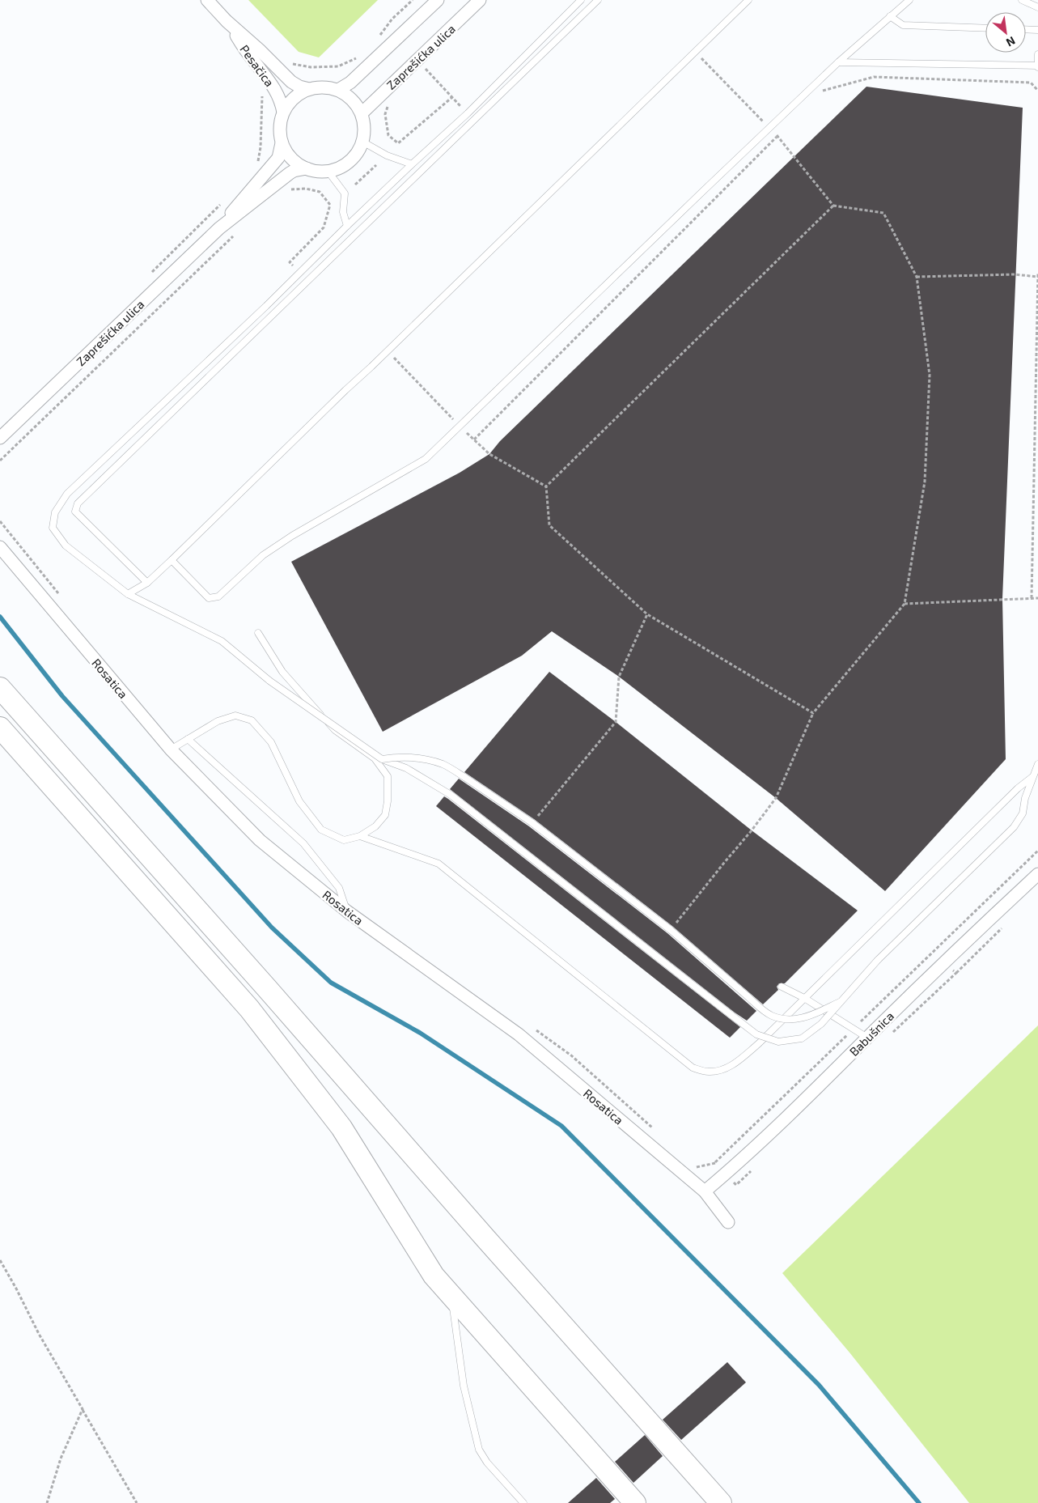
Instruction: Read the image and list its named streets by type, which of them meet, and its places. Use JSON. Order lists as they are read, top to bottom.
{
  "streets": {
    "street": [
      "Zaprešićka ulica",
      "Pesačica",
      "Rosatica",
      "Babušnica"
    ]
  },
  "crossings": [
    ["Zaprešićka ulica", "Pesačica"],
    ["Rosatica", "Babušnica"]
  ],
  "north": "bottom right"
}
